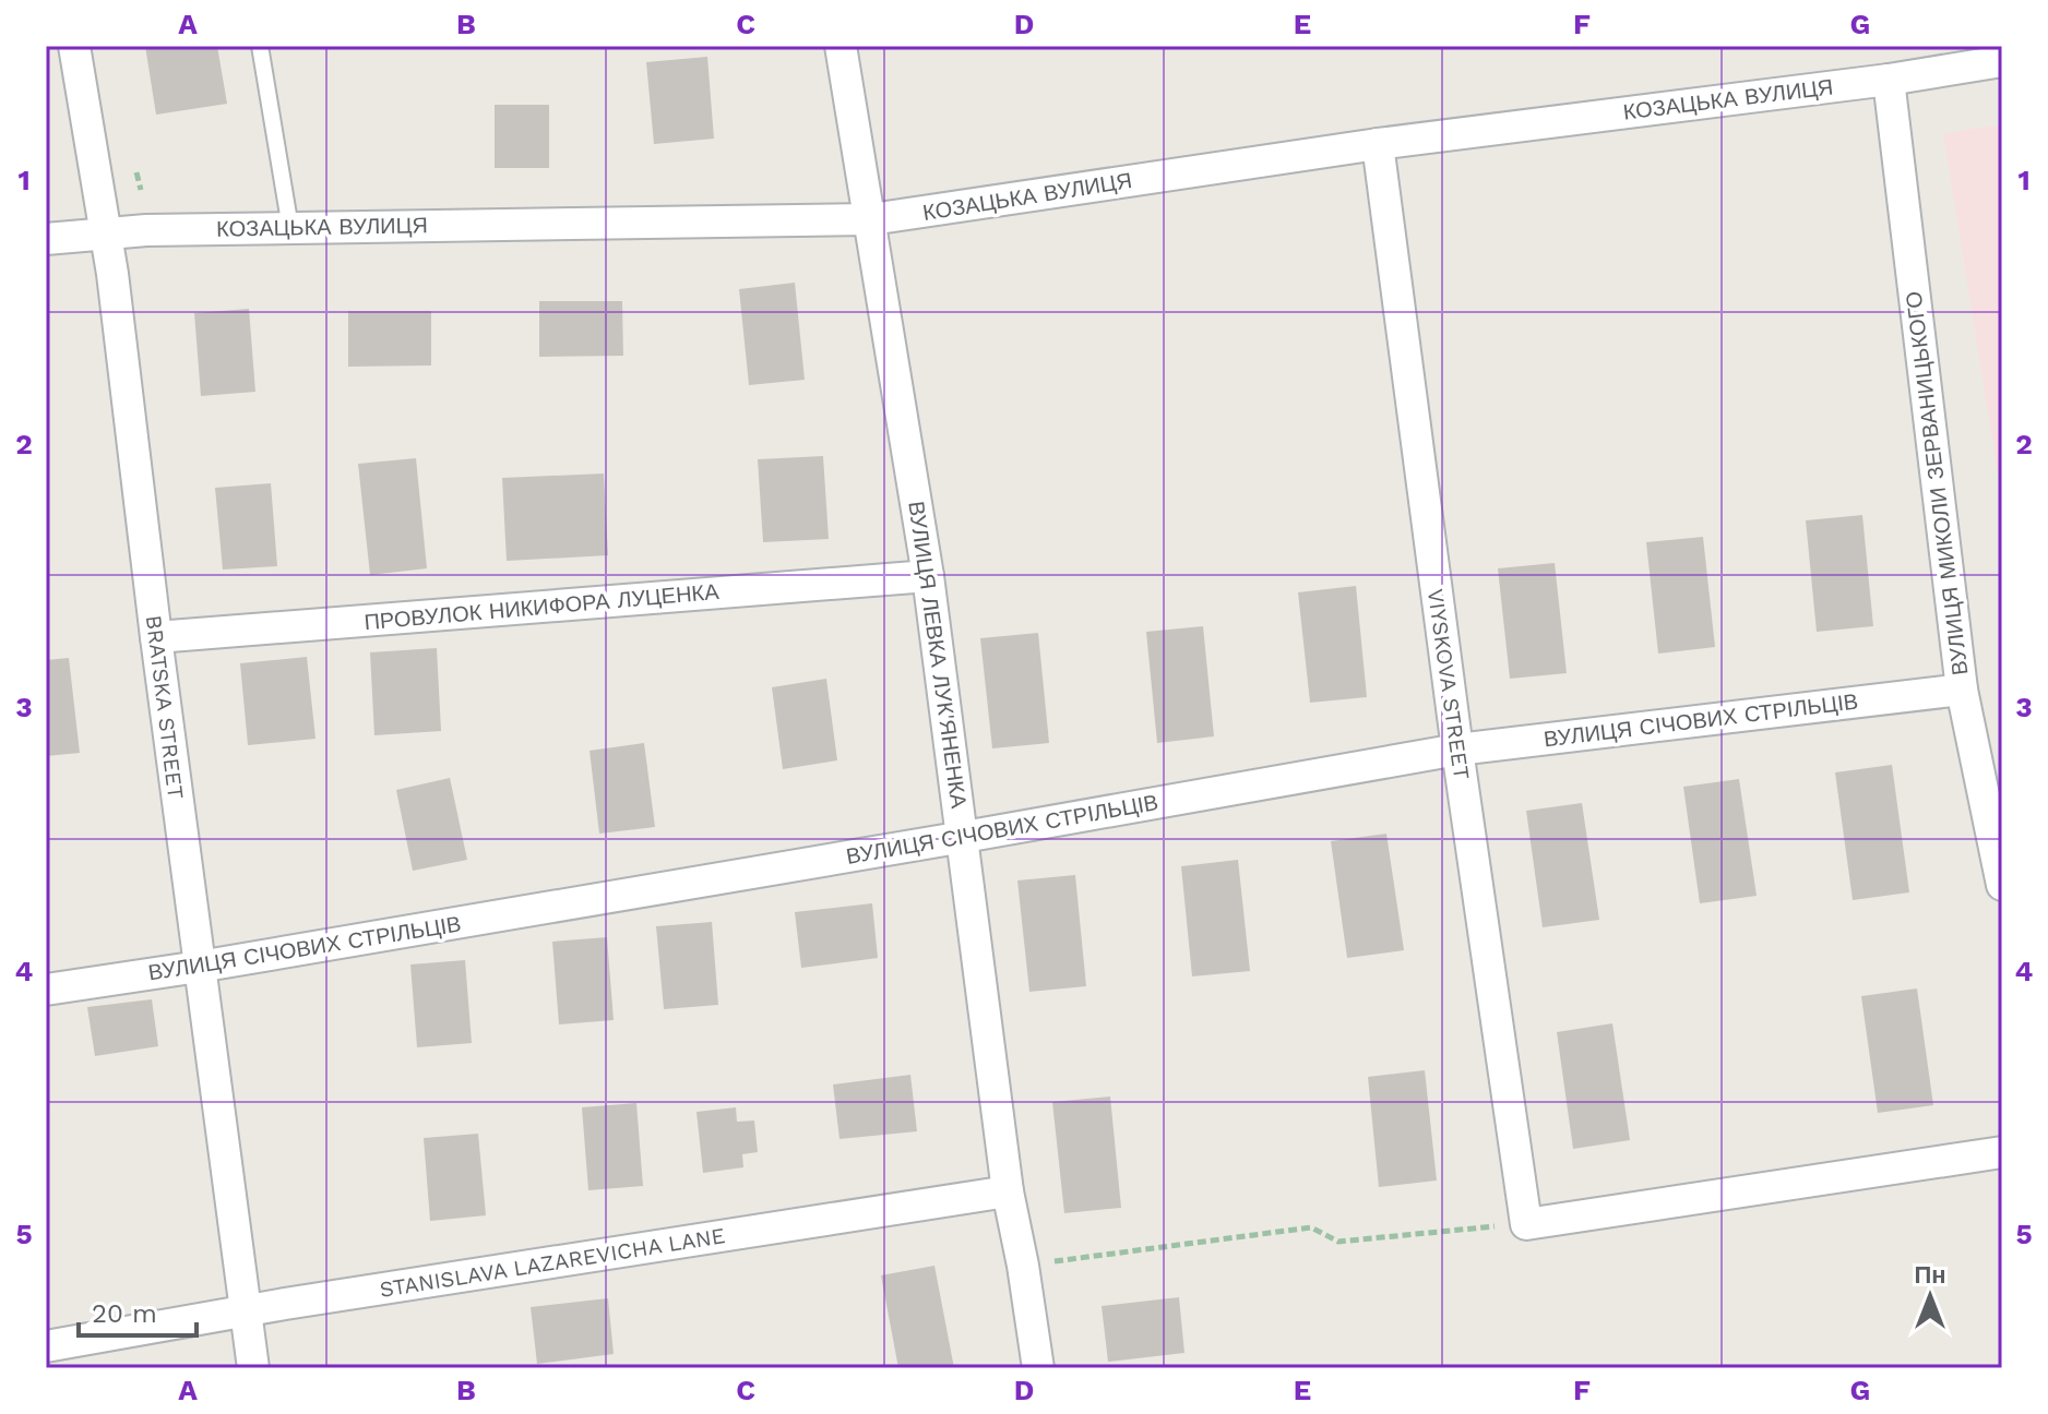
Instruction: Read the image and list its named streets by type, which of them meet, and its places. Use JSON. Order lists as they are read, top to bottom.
{
  "streets": {
    "street": [
      "КОЗАЦЬКА ВУЛИЦЯ",
      "ВУЛИЦЯ МИКОЛИ ЗЕРВАНИЦЬКОГО",
      "ПРОВУЛОК НИКИФОРА ЛУЦЕНКА",
      "ВУЛИЦЯ ЛЕВКА ЛУК'ЯНЕНКА",
      "VIYSKOVA STREET",
      "BRATSKA STREET",
      "ВУЛИЦЯ СІЧОВИХ СТРІЛЬЦІВ",
      "STANISLAVA LAZAREVICHA LANE"
    ]
  },
  "crossings": [
    ["КОЗАЦЬКА ВУЛИЦЯ", "ВУЛИЦЯ МИКОЛИ ЗЕРВАНИЦЬКОГО"],
    ["КОЗАЦЬКА ВУЛИЦЯ", "ВУЛИЦЯ ЛЕВКА ЛУК'ЯНЕНКА"],
    ["КОЗАЦЬКА ВУЛИЦЯ", "VIYSKOVA STREET"],
    ["КОЗАЦЬКА ВУЛИЦЯ", "BRATSKA STREET"],
    ["ВУЛИЦЯ МИКОЛИ ЗЕРВАНИЦЬКОГО", "ВУЛИЦЯ СІЧОВИХ СТРІЛЬЦІВ"],
    ["ПРОВУЛОК НИКИФОРА ЛУЦЕНКА", "ВУЛИЦЯ ЛЕВКА ЛУК'ЯНЕНКА"],
    ["ПРОВУЛОК НИКИФОРА ЛУЦЕНКА", "BRATSKA STREET"],
    ["ВУЛИЦЯ ЛЕВКА ЛУК'ЯНЕНКА", "ВУЛИЦЯ СІЧОВИХ СТРІЛЬЦІВ"],
    ["ВУЛИЦЯ ЛЕВКА ЛУК'ЯНЕНКА", "STANISLAVA LAZAREVICHA LANE"],
    ["VIYSKOVA STREET", "ВУЛИЦЯ СІЧОВИХ СТРІЛЬЦІВ"],
    ["BRATSKA STREET", "ВУЛИЦЯ СІЧОВИХ СТРІЛЬЦІВ"],
    ["BRATSKA STREET", "STANISLAVA LAZAREVICHA LANE"]
  ],
  "scale_bar": "20 m",
  "north": "top",
  "grid": {
    "columns": [
      "A",
      "B",
      "C",
      "D",
      "E",
      "F",
      "G"
    ],
    "rows": [
      "1",
      "2",
      "3",
      "4",
      "5"
    ]
  }
}
